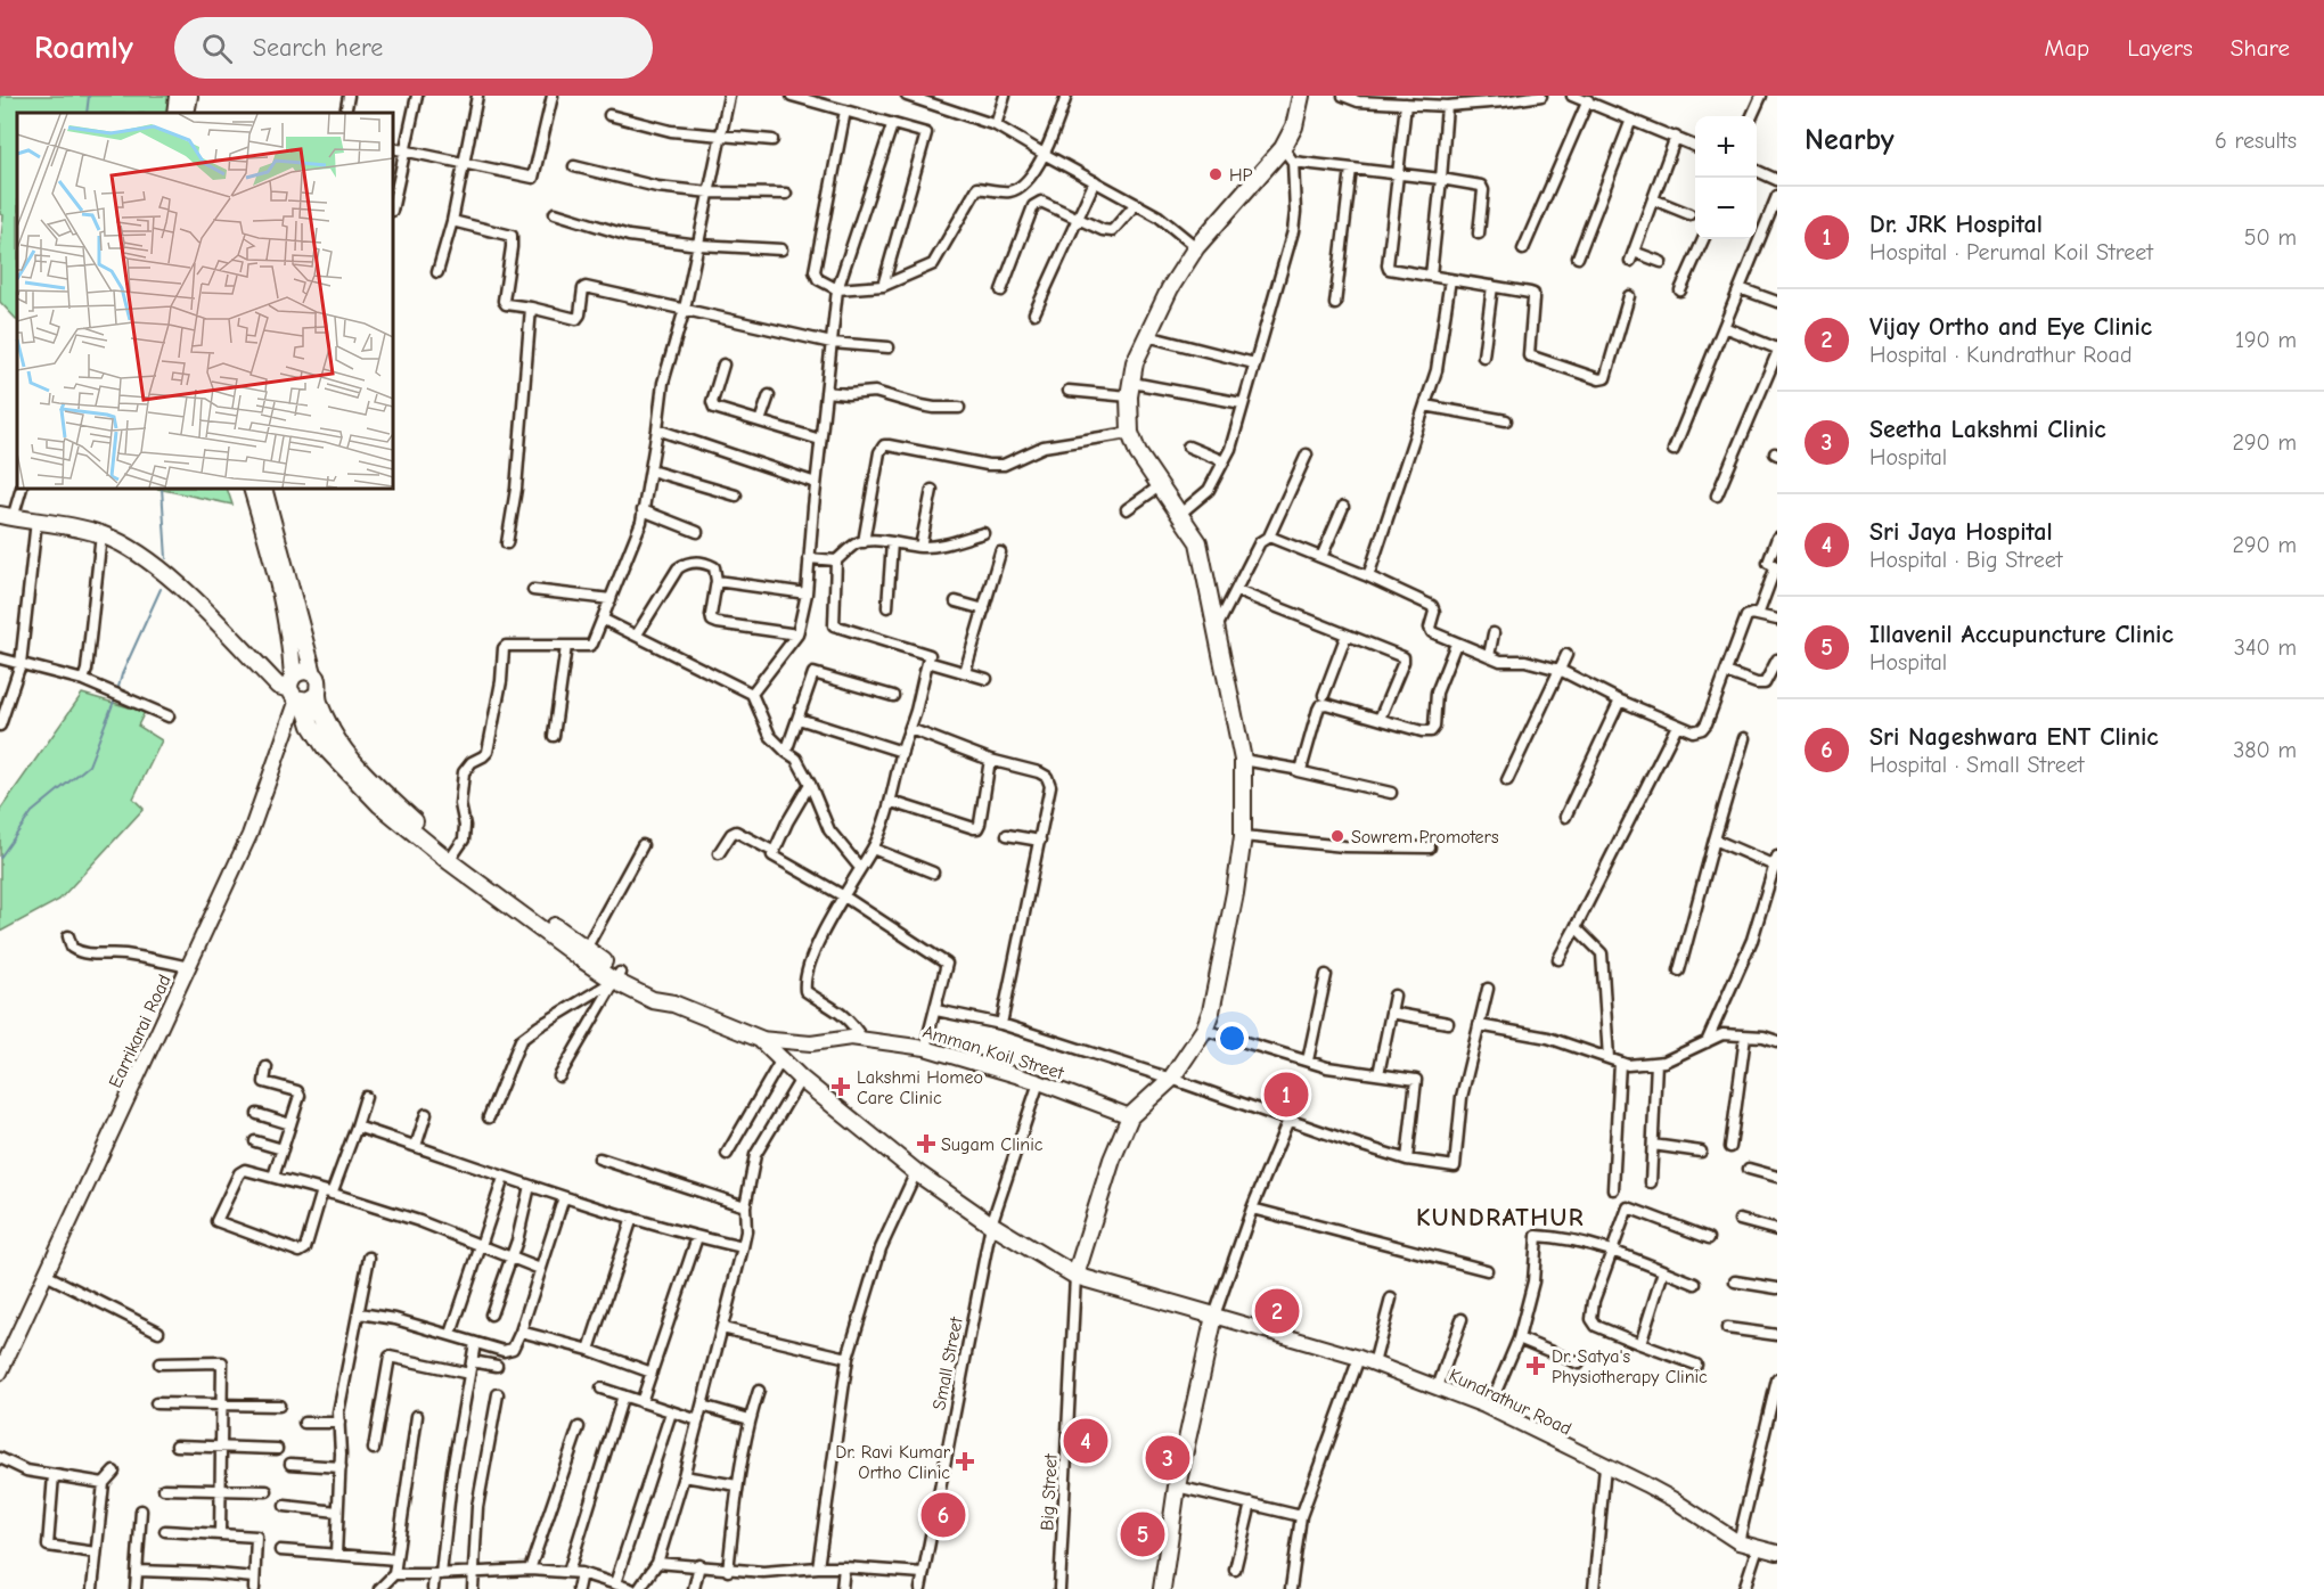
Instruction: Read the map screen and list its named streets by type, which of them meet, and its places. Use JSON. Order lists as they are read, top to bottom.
{
  "streets": {
    "street": [
      "Earrikarai Road",
      "Amman Koil Street",
      "Small Street",
      "Kundrathur Road",
      "Big Street"
    ]
  },
  "crossings": [
    ["Amman Koil Street", "Small Street"]
  ],
  "districts": ["KUNDRATHUR"],
  "places": {
    "other": ["HP", "Sowrem Promoters"],
    "health": [
      "Lakshmi Homeo Care Clinic",
      "Sugam Clinic",
      "Dr. Satya's Physiotherapy Clinic",
      "Dr. Ravi Kumar Ortho Clinic"
    ]
  },
  "page": {
    "header": "Roamly",
    "search": "Search here",
    "nav": ["Map", "Layers", "Share"],
    "heading": ["Nearby", "6 results"],
    "map_buttons": ["+", "−"],
    "list": [
      {
        "mark": "1",
        "name": "Dr. JRK Hospital",
        "note": "Hospital · Perumal Koil Street",
        "value": "50 m"
      },
      {
        "mark": "2",
        "name": "Vijay Ortho and Eye Clinic",
        "note": "Hospital · Kundrathur Road",
        "value": "190 m"
      },
      {
        "mark": "3",
        "name": "Seetha Lakshmi Clinic",
        "note": "Hospital",
        "value": "290 m"
      },
      {
        "mark": "4",
        "name": "Sri Jaya Hospital",
        "note": "Hospital · Big Street",
        "value": "290 m"
      },
      {
        "mark": "5",
        "name": "Illavenil Accupuncture Clinic",
        "note": "Hospital",
        "value": "340 m"
      },
      {
        "mark": "6",
        "name": "Sri Nageshwara ENT Clinic",
        "note": "Hospital · Small Street",
        "value": "380 m"
      }
    ],
    "pins": [
      "1",
      "2",
      "4",
      "3",
      "6",
      "5"
    ]
  }
}
